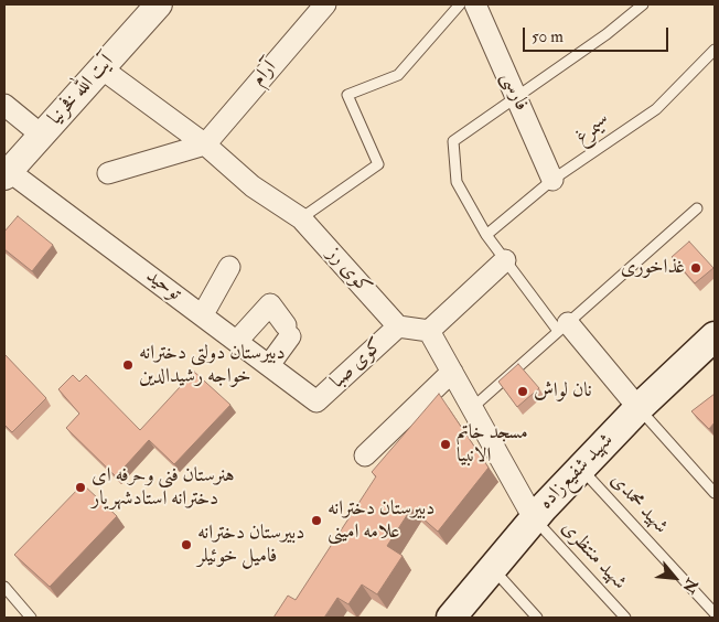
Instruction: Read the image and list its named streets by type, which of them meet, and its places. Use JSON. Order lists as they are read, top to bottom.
{
  "streets": {
    "main road": ["شهید شفیع‌زاده"],
    "street": [
      "آرام",
      "آیت الله فخرنیا",
      "فارسی",
      "کوی رز",
      "توحید",
      "کوی صبا"
    ],
    "lane": ["سیمرغ", "شهید محمدی", "شهید منتظری"]
  },
  "crossings": [
    ["آرام", "کوی رز"],
    ["آیت الله فخرنیا", "کوی رز"],
    ["آیت الله فخرنیا", "توحید"],
    ["فارسی", "سیمرغ"],
    ["کوی رز", "کوی صبا"],
    ["توحید", "کوی صبا"],
    ["شهید شفیع‌زاده", "شهید محمدی"],
    ["شهید شفیع‌زاده", "شهید منتظری"]
  ],
  "places": [
    "غذاخوری",
    "دبیرستان دولتی دخترانه خواجه رشیدالدین",
    "نان لواش",
    "مسجد خاتم الانبیا",
    "هنرستان فنی وحرفه ای دخترانه استادشهریار",
    "دبیرستان دخترانه علامه امینی",
    "دبیرستان دخترانه فامیل خوئیلر"
  ],
  "scale_bar": "50 m",
  "north": "bottom right"
}
